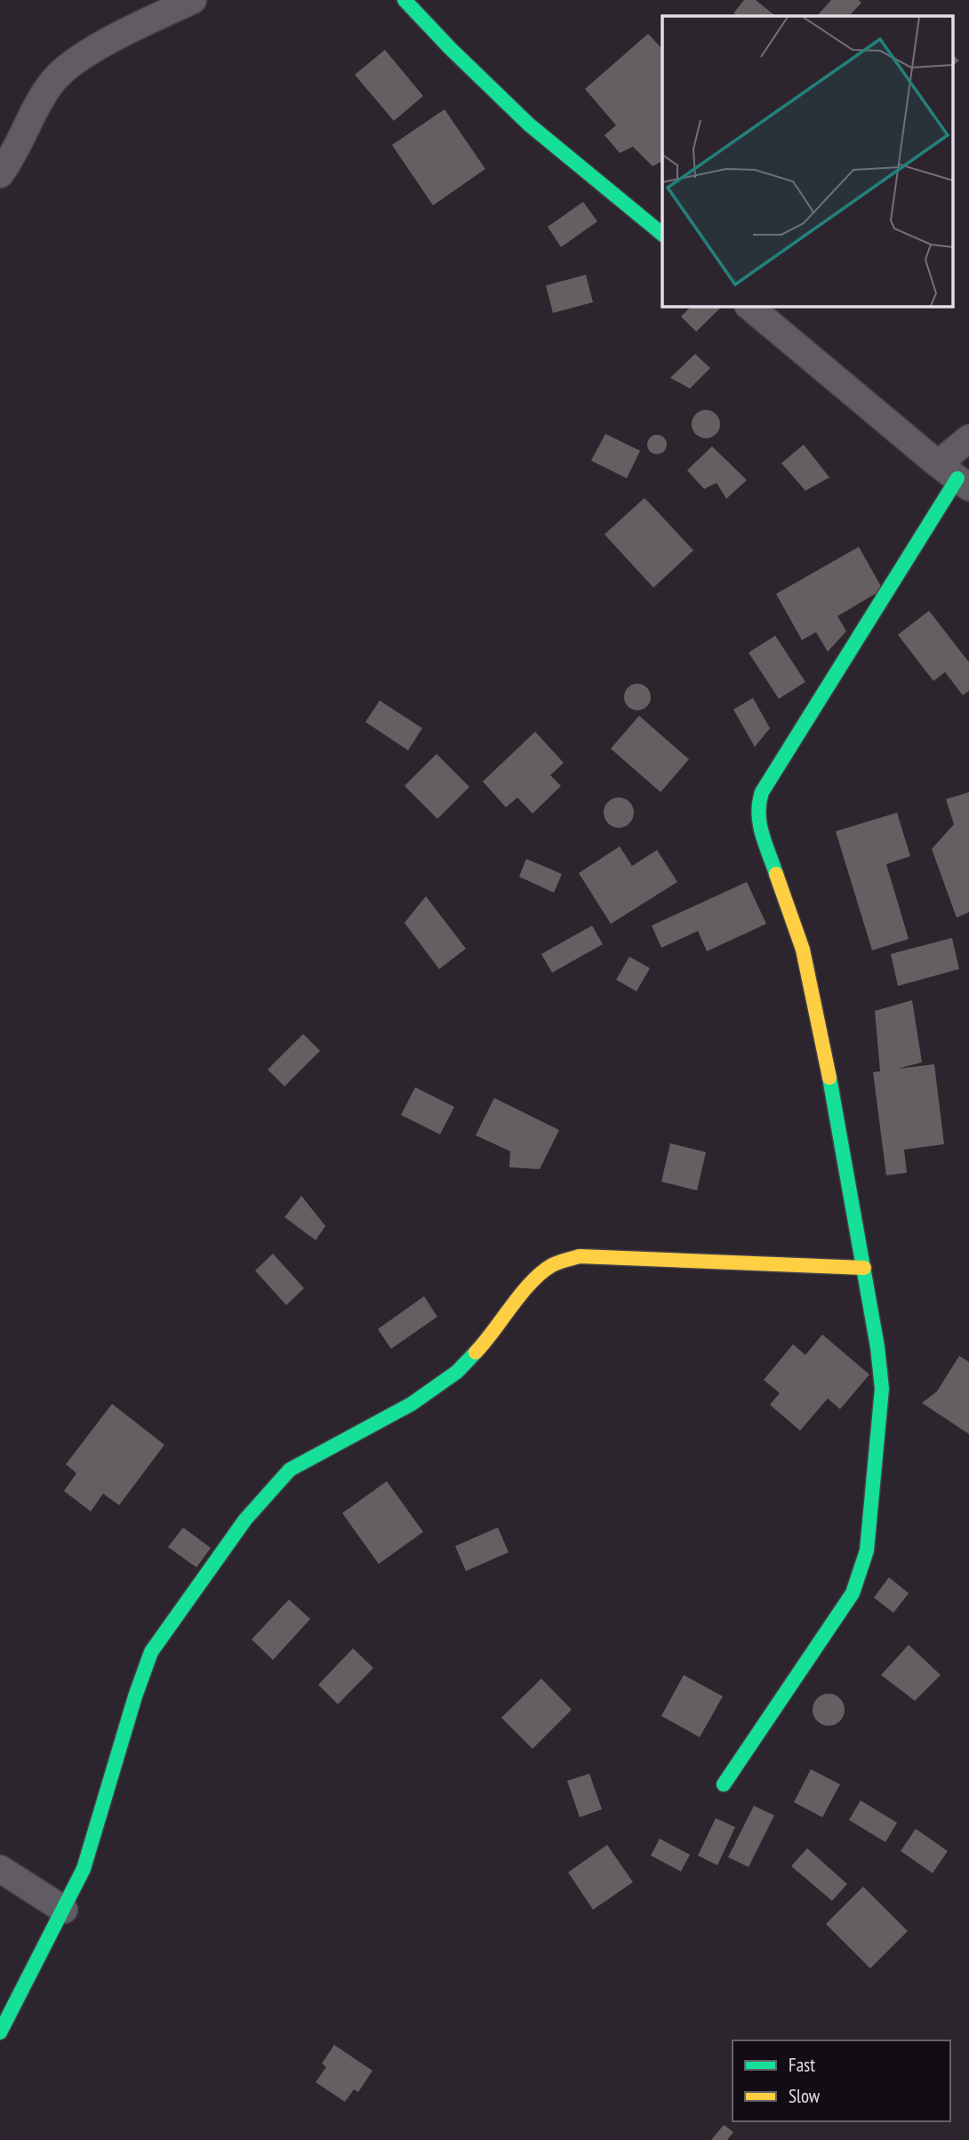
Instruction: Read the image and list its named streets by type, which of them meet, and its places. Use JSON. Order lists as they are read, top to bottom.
{
  "legend": ["Fast", "Slow"]
}
